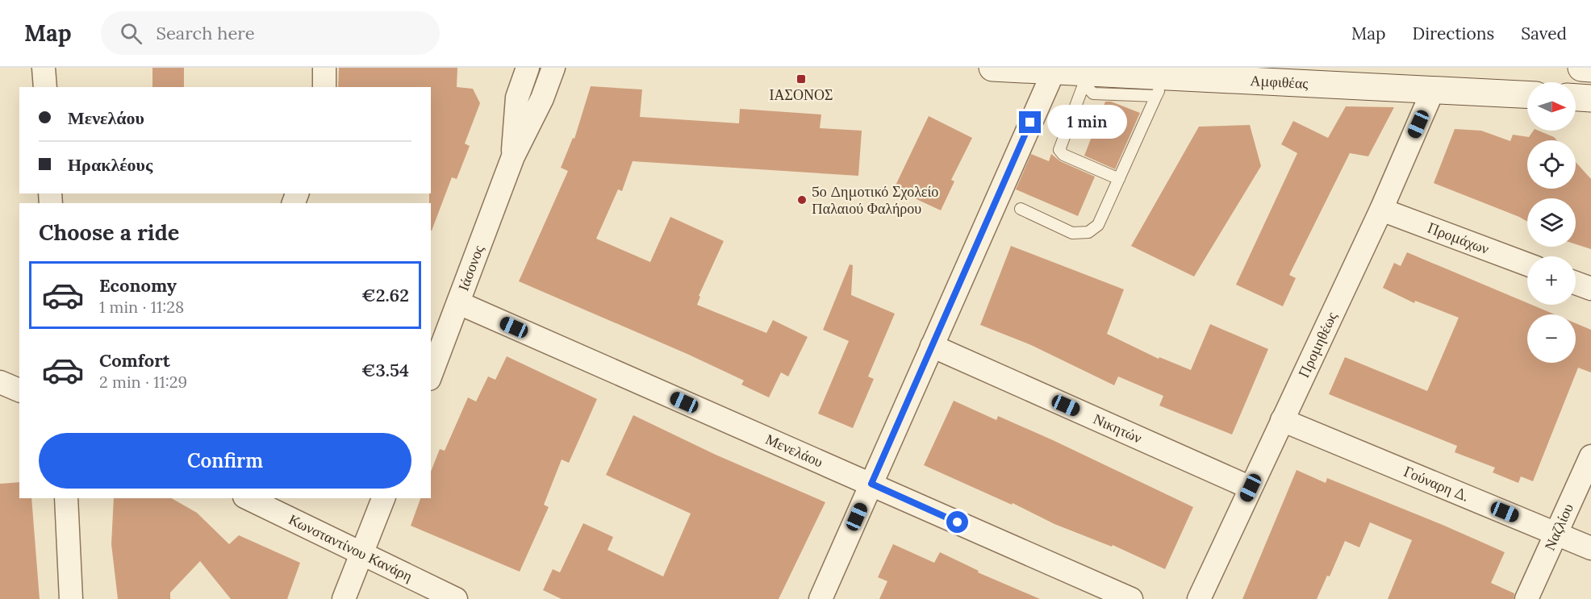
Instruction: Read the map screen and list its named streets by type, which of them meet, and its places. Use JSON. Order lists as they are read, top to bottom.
{
  "streets": {
    "main road": ["Αμφιθέας"],
    "street": [
      "Προμάχων",
      "Ιάσονος",
      "Προμηθέως",
      "Νικητών",
      "Μενελάου",
      "Γούναρη Δ.",
      "Ναζλίου",
      "Κωνσταντίνου Κανάρη"
    ]
  },
  "crossings": [
    ["Αμφιθέας", "Προμηθέως"],
    ["Προμάχων", "Προμηθέως"],
    ["Ιάσονος", "Μενελάου"],
    ["Προμηθέως", "Νικητών"],
    ["Προμηθέως", "Γούναρη Δ."],
    ["Γούναρη Δ.", "Ναζλίου"]
  ],
  "places": {
    "transit": ["ΙΑΣΟΝΟΣ"],
    "other": ["5ο Δημοτικό Σχολείο Παλαιού Φαλήρου"]
  },
  "north": "right",
  "page": {
    "header": "Map",
    "search": "Search here",
    "nav": ["Map", "Directions", "Saved"],
    "map_buttons": ["+", "−"],
    "banner": ["Μενελάου", "Ηρακλέους"],
    "bubble": "1 min",
    "heading": "Choose a ride",
    "list": [
      {
        "name": "Economy",
        "note": "1 min · 11:28",
        "value": "€2.62"
      },
      {
        "name": "Comfort",
        "note": "2 min · 11:29",
        "value": "€3.54"
      }
    ],
    "buttons": "Confirm"
  }
}
